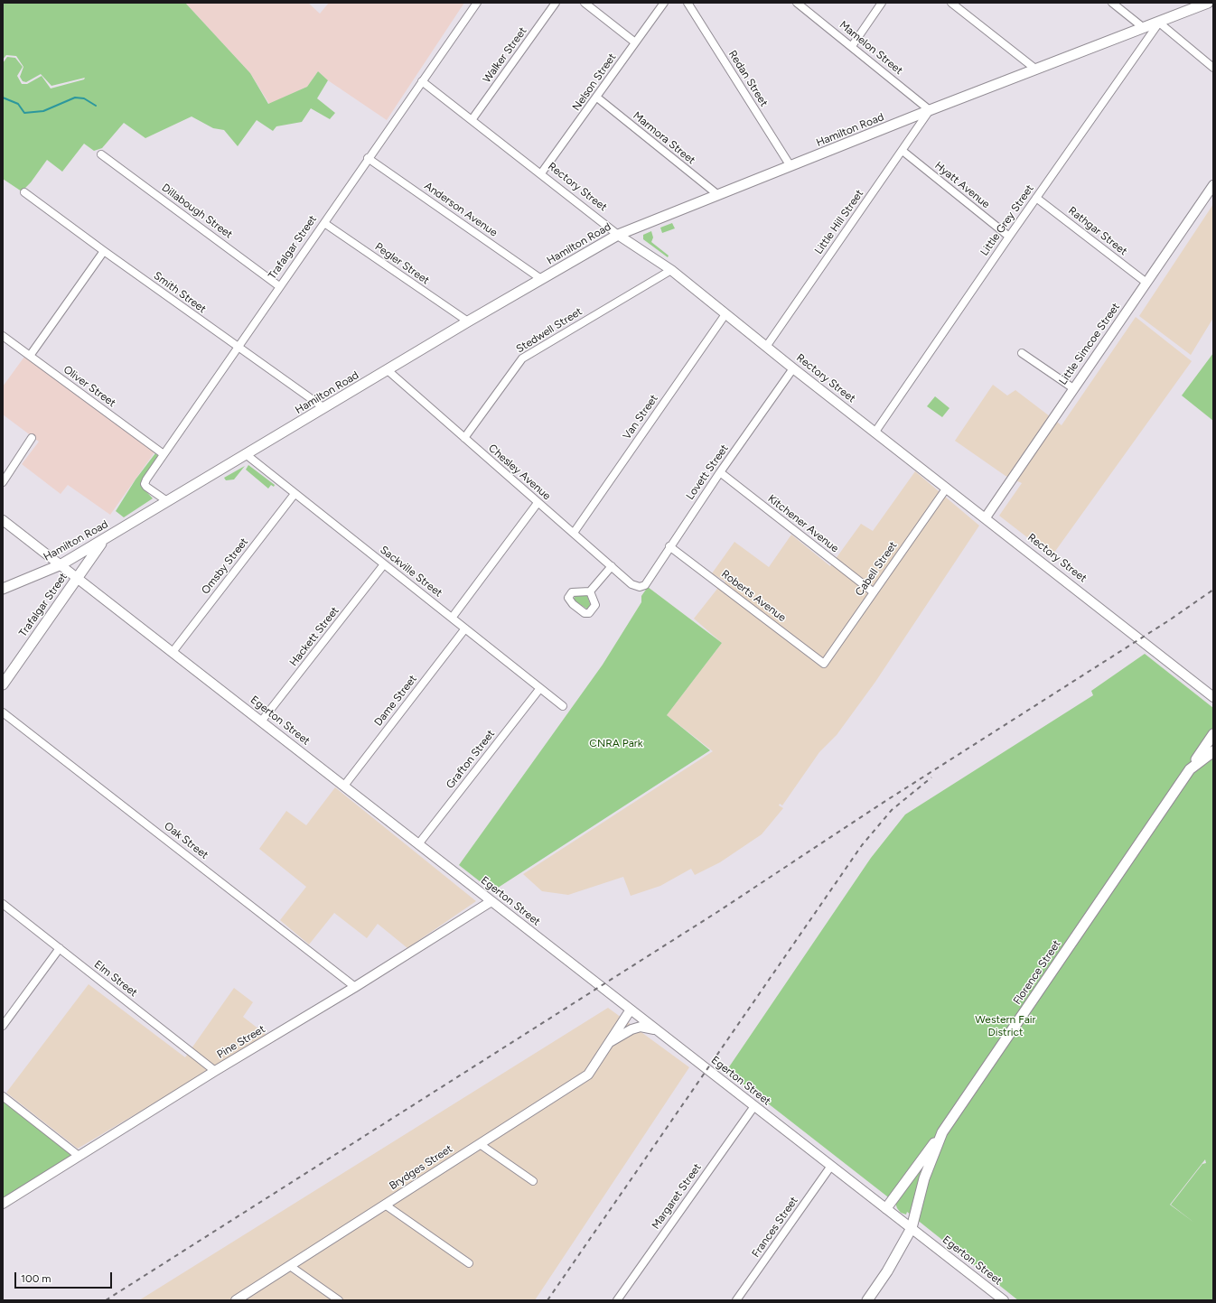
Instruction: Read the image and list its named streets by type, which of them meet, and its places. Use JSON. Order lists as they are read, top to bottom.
{
  "streets": {
    "main road": ["Hamilton Road", "Trafalgar Street", "Florence Street"],
    "street": [
      "Mamelon Street",
      "Walker Street",
      "Redan Street",
      "Nelson Street",
      "Marmora Street",
      "Hyatt Avenue",
      "Rectory Street",
      "Anderson Avenue",
      "Dillabough Street",
      "Little Grey Street",
      "Little Hill Street",
      "Rathgar Street",
      "Pegler Street",
      "Smith Street",
      "Stedwell Street",
      "Little Simcoe Street",
      "Oliver Street",
      "Van Street",
      "Chesley Avenue",
      "Lovett Street",
      "Kitchener Avenue",
      "Omsby Street",
      "Cabell Street",
      "Sackville Street",
      "Roberts Avenue",
      "Hackett Street",
      "Dame Street",
      "Egerton Street",
      "Grafton Street",
      "Oak Street",
      "Elm Street",
      "Pine Street",
      "Brydges Street",
      "Margaret Street",
      "Frances Street"
    ]
  },
  "crossings": [
    ["Mamelon Street", "Hamilton Road"],
    ["Mamelon Street", "Little Hill Street"],
    ["Walker Street", "Rectory Street"],
    ["Redan Street", "Hamilton Road"],
    ["Nelson Street", "Marmora Street"],
    ["Nelson Street", "Rectory Street"],
    ["Hamilton Road", "Marmora Street"],
    ["Hamilton Road", "Rectory Street"],
    ["Hamilton Road", "Anderson Avenue"],
    ["Hamilton Road", "Little Grey Street"],
    ["Hamilton Road", "Little Hill Street"],
    ["Hamilton Road", "Trafalgar Street"],
    ["Hamilton Road", "Pegler Street"],
    ["Hamilton Road", "Smith Street"],
    ["Hamilton Road", "Chesley Avenue"],
    ["Hamilton Road", "Sackville Street"],
    ["Hamilton Road", "Egerton Street"],
    ["Hyatt Avenue", "Little Grey Street"],
    ["Hyatt Avenue", "Little Hill Street"],
    ["Rectory Street", "Little Grey Street"],
    ["Rectory Street", "Little Hill Street"],
    ["Rectory Street", "Trafalgar Street"],
    ["Rectory Street", "Stedwell Street"],
    ["Rectory Street", "Little Simcoe Street"],
    ["Rectory Street", "Van Street"],
    ["Rectory Street", "Lovett Street"],
    ["Rectory Street", "Cabell Street"],
    ["Anderson Avenue", "Trafalgar Street"],
    ["Dillabough Street", "Trafalgar Street"],
    ["Little Grey Street", "Rathgar Street"],
    ["Rathgar Street", "Little Simcoe Street"],
    ["Trafalgar Street", "Pegler Street"],
    ["Trafalgar Street", "Smith Street"],
    ["Trafalgar Street", "Oliver Street"],
    ["Trafalgar Street", "Egerton Street"],
    ["Stedwell Street", "Chesley Avenue"],
    ["Van Street", "Chesley Avenue"],
    ["Chesley Avenue", "Lovett Street"],
    ["Lovett Street", "Kitchener Avenue"],
    ["Lovett Street", "Roberts Avenue"],
    ["Kitchener Avenue", "Cabell Street"],
    ["Omsby Street", "Sackville Street"],
    ["Omsby Street", "Egerton Street"],
    ["Cabell Street", "Roberts Avenue"],
    ["Sackville Street", "Hackett Street"],
    ["Sackville Street", "Dame Street"],
    ["Sackville Street", "Grafton Street"],
    ["Hackett Street", "Egerton Street"],
    ["Dame Street", "Egerton Street"],
    ["Egerton Street", "Grafton Street"],
    ["Egerton Street", "Florence Street"],
    ["Egerton Street", "Pine Street"],
    ["Egerton Street", "Brydges Street"],
    ["Egerton Street", "Margaret Street"],
    ["Egerton Street", "Frances Street"],
    ["Oak Street", "Pine Street"],
    ["Elm Street", "Pine Street"]
  ],
  "parks": ["CNRA Park", "Western Fair District"],
  "scale_bar": "100 m"
}
